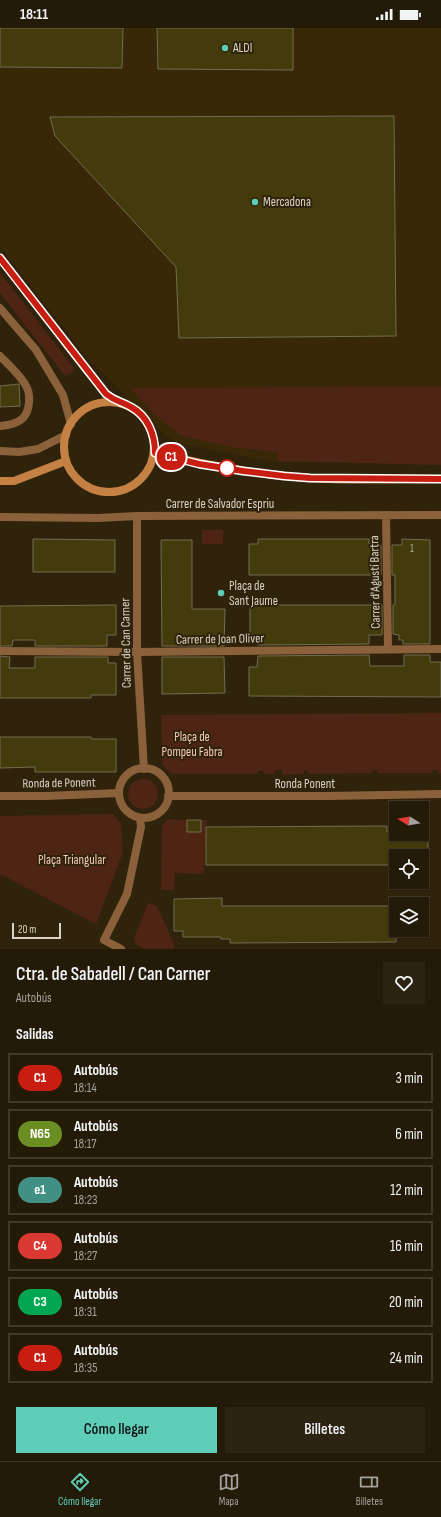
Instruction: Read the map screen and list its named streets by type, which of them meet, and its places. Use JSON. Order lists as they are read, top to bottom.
{
  "streets": {
    "street": [
      "Carrer de Salvador Espriu",
      "Carrer d'Agustí Bartra",
      "Carrer de Joan Oliver",
      "Carrer de Can Carner",
      "Ronda de Ponent",
      "Ronda Ponent"
    ]
  },
  "crossings": [
    ["Carrer de Salvador Espriu", "Carrer d'Agustí Bartra"],
    ["Carrer de Salvador Espriu", "Carrer de Can Carner"],
    ["Carrer d'Agustí Bartra", "Carrer de Joan Oliver"],
    ["Carrer de Joan Oliver", "Carrer de Can Carner"],
    ["Carrer de Can Carner", "Ronda de Ponent"],
    ["Carrer de Can Carner", "Ronda Ponent"],
    ["Ronda de Ponent", "Ronda Ponent"]
  ],
  "parks": ["Plaça de Pompeu Fabra", "Plaça Triangular"],
  "places": ["ALDI", "Mercadona", "Plaça de Sant Jaume"],
  "lines": ["bus line C1"],
  "house_numbers": ["1"],
  "scale_bar": "20 m",
  "north": "left",
  "page": {
    "status": "18:11",
    "on_map": "C1",
    "scale": "20 m",
    "heading": [
      ["Ctra. de Sabadell / Can Carner", "Autobús"],
      "Salidas"
    ],
    "list": [
      {
        "mark": "C1",
        "name": "Autobús",
        "note": "18:14",
        "value": "3 min"
      },
      {
        "mark": "N65",
        "name": "Autobús",
        "note": "18:17",
        "value": "6 min"
      },
      {
        "mark": "e1",
        "name": "Autobús",
        "note": "18:23",
        "value": "12 min"
      },
      {
        "mark": "C4",
        "name": "Autobús",
        "note": "18:27",
        "value": "16 min"
      },
      {
        "mark": "C3",
        "name": "Autobús",
        "note": "18:31",
        "value": "20 min"
      },
      {
        "mark": "C1",
        "name": "Autobús",
        "note": "18:35",
        "value": "24 min"
      }
    ],
    "buttons": ["Cómo llegar", "Billetes"],
    "tabs": ["Cómo llegar", "Mapa", "Billetes"]
  }
}
